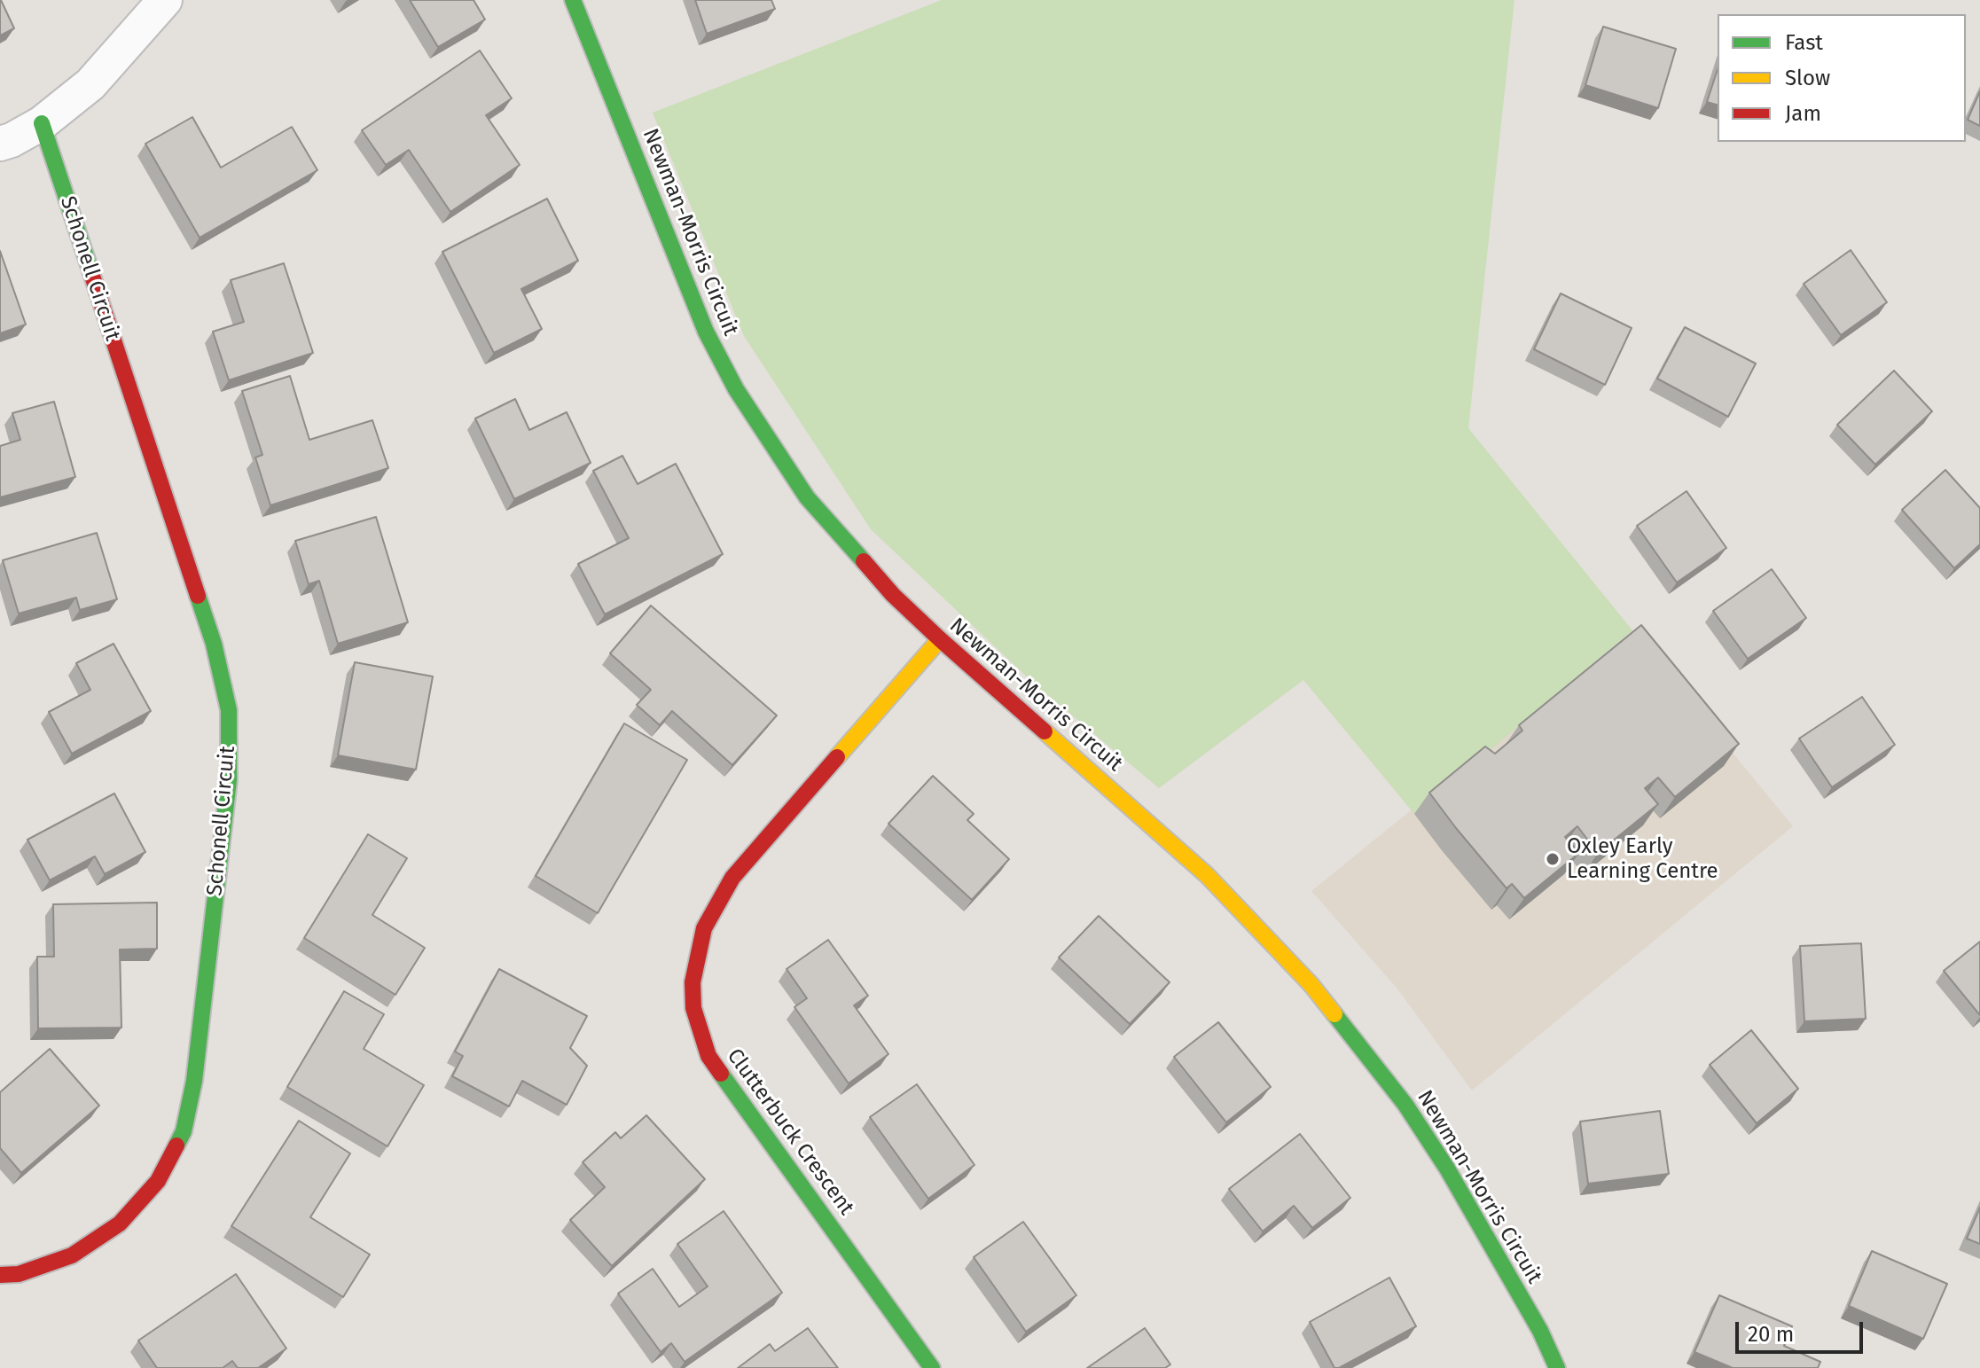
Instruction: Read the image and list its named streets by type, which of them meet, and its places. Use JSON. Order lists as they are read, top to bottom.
{
  "streets": {
    "street": ["Newman-Morris Circuit", "Schonell Circuit", "Clutterbuck Crescent"]
  },
  "crossings": [
    ["Newman-Morris Circuit", "Clutterbuck Crescent"]
  ],
  "places": ["Oxley Early Learning Centre"],
  "legend": ["Fast", "Slow", "Jam"],
  "scale_bar": "20 m"
}
